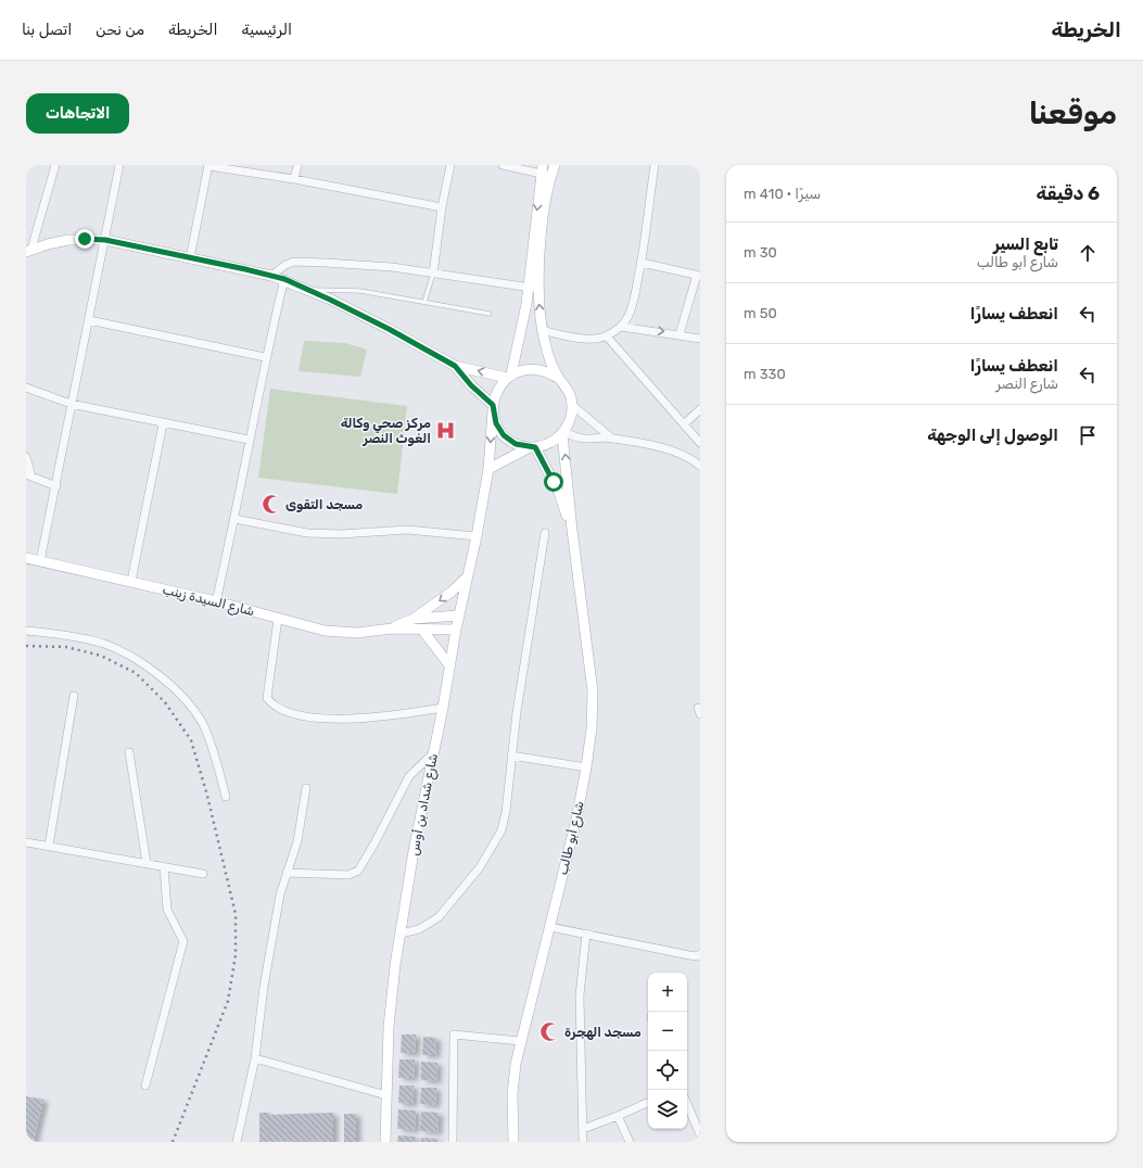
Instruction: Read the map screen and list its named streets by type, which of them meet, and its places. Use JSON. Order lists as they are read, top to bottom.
{
  "streets": {
    "street": ["شارع السيدة زينب", "شارع شداد بن أوس", "شارع أبو طالب"]
  },
  "crossings": [
    ["شارع السيدة زينب", "شارع شداد بن أوس"],
    ["شارع شداد بن أوس", "شارع أبو طالب"]
  ],
  "places": {
    "hospital": ["مركز صحي وكالة الغوث النصر"],
    "mosque": ["مسجد التقوى", "مسجد الهجرة"]
  },
  "page": {
    "header": "الخريطة",
    "nav": [
      "الرئيسية",
      "الخريطة",
      "من نحن",
      "اتصل بنا"
    ],
    "buttons": "الاتجاهات",
    "title": "موقعنا",
    "heading": ["6 دقيقة", "سيرًا · 410 m"],
    "list": [
      ["تابع السير", "شارع أبو طالب", "30 m"],
      ["انعطف يسارًا", "50 m"],
      ["انعطف يسارًا", "شارع النصر", "330 m"],
      "الوصول إلى الوجهة"
    ],
    "map_buttons": ["+", "−"]
  }
}
